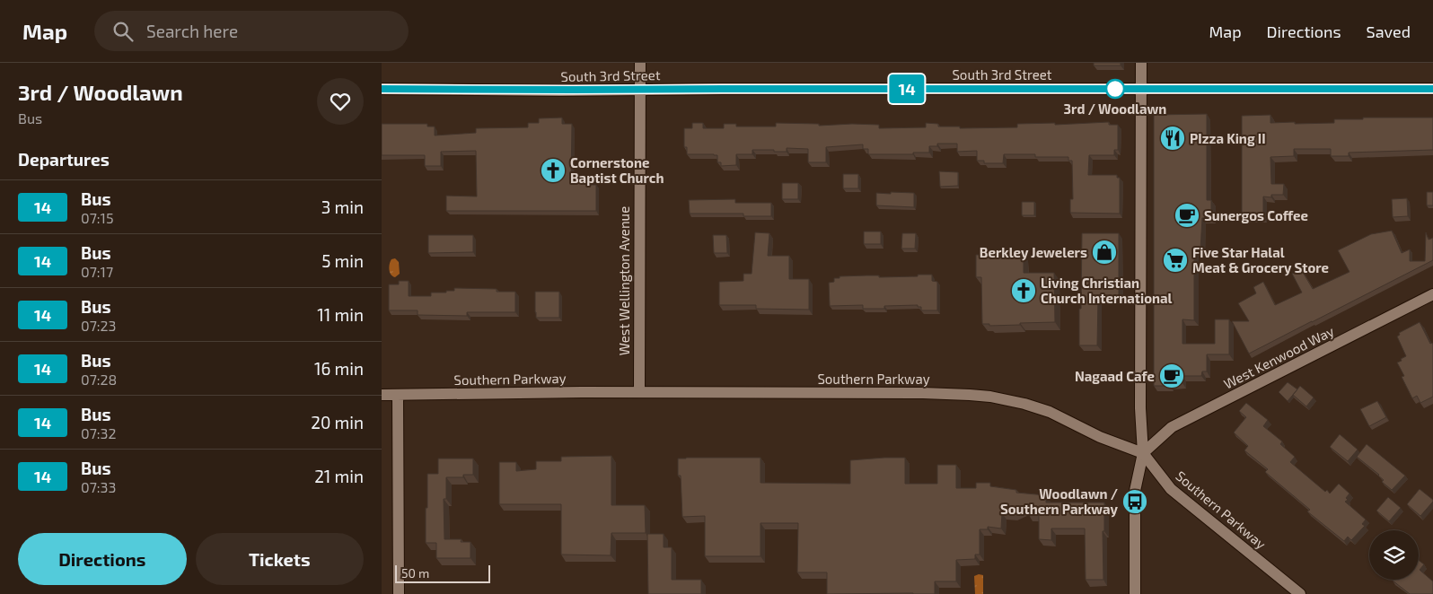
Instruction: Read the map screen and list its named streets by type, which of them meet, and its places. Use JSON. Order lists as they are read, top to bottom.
{
  "streets": {
    "main road": [
      "South 3rd Street",
      "West Wellington Avenue",
      "West Kenwood Way",
      "Southern Parkway"
    ]
  },
  "crossings": [
    ["South 3rd Street", "West Wellington Avenue"],
    ["West Wellington Avenue", "Southern Parkway"],
    ["West Kenwood Way", "Southern Parkway"]
  ],
  "places": {
    "other": ["3rd / Woodlawn"],
    "restaurant": ["PIzza King II"],
    "church": ["Cornerstone Baptist Church", "Living Christian Church International"],
    "cafe": ["Sunergos Coffee", "Nagaad Cafe"],
    "shop": ["Berkley Jewelers"],
    "supermarket": ["Five Star Halal Meat & Grocery Store"],
    "bus stop": ["Woodlawn / Southern Parkway"]
  },
  "lines": ["bus line 14"],
  "scale_bar": "50 m",
  "page": {
    "header": "Map",
    "search": "Search here",
    "nav": ["Map", "Directions", "Saved"],
    "heading": [
      ["3rd / Woodlawn", "Bus"],
      "Departures"
    ],
    "on_map": "14",
    "list": [
      {
        "mark": "14",
        "name": "Bus",
        "note": "07:15",
        "value": "3 min"
      },
      {
        "mark": "14",
        "name": "Bus",
        "note": "07:17",
        "value": "5 min"
      },
      {
        "mark": "14",
        "name": "Bus",
        "note": "07:23",
        "value": "11 min"
      },
      {
        "mark": "14",
        "name": "Bus",
        "note": "07:28",
        "value": "16 min"
      },
      {
        "mark": "14",
        "name": "Bus",
        "note": "07:32",
        "value": "20 min"
      },
      {
        "mark": "14",
        "name": "Bus",
        "note": "07:33",
        "value": "21 min"
      }
    ],
    "buttons": ["Directions", "Tickets"],
    "scale": "50 m"
  }
}
